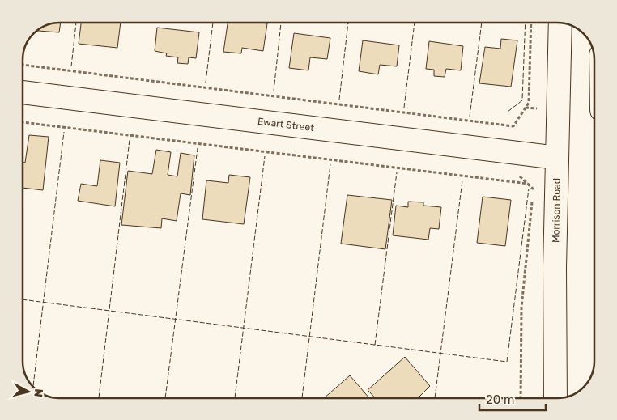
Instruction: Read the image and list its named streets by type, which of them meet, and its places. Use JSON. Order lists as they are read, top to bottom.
{
  "streets": {
    "street": ["Ewart Street", "Morrison Road"]
  },
  "crossings": [
    ["Ewart Street", "Morrison Road"]
  ],
  "scale_bar": "20 m",
  "north": "right"
}
